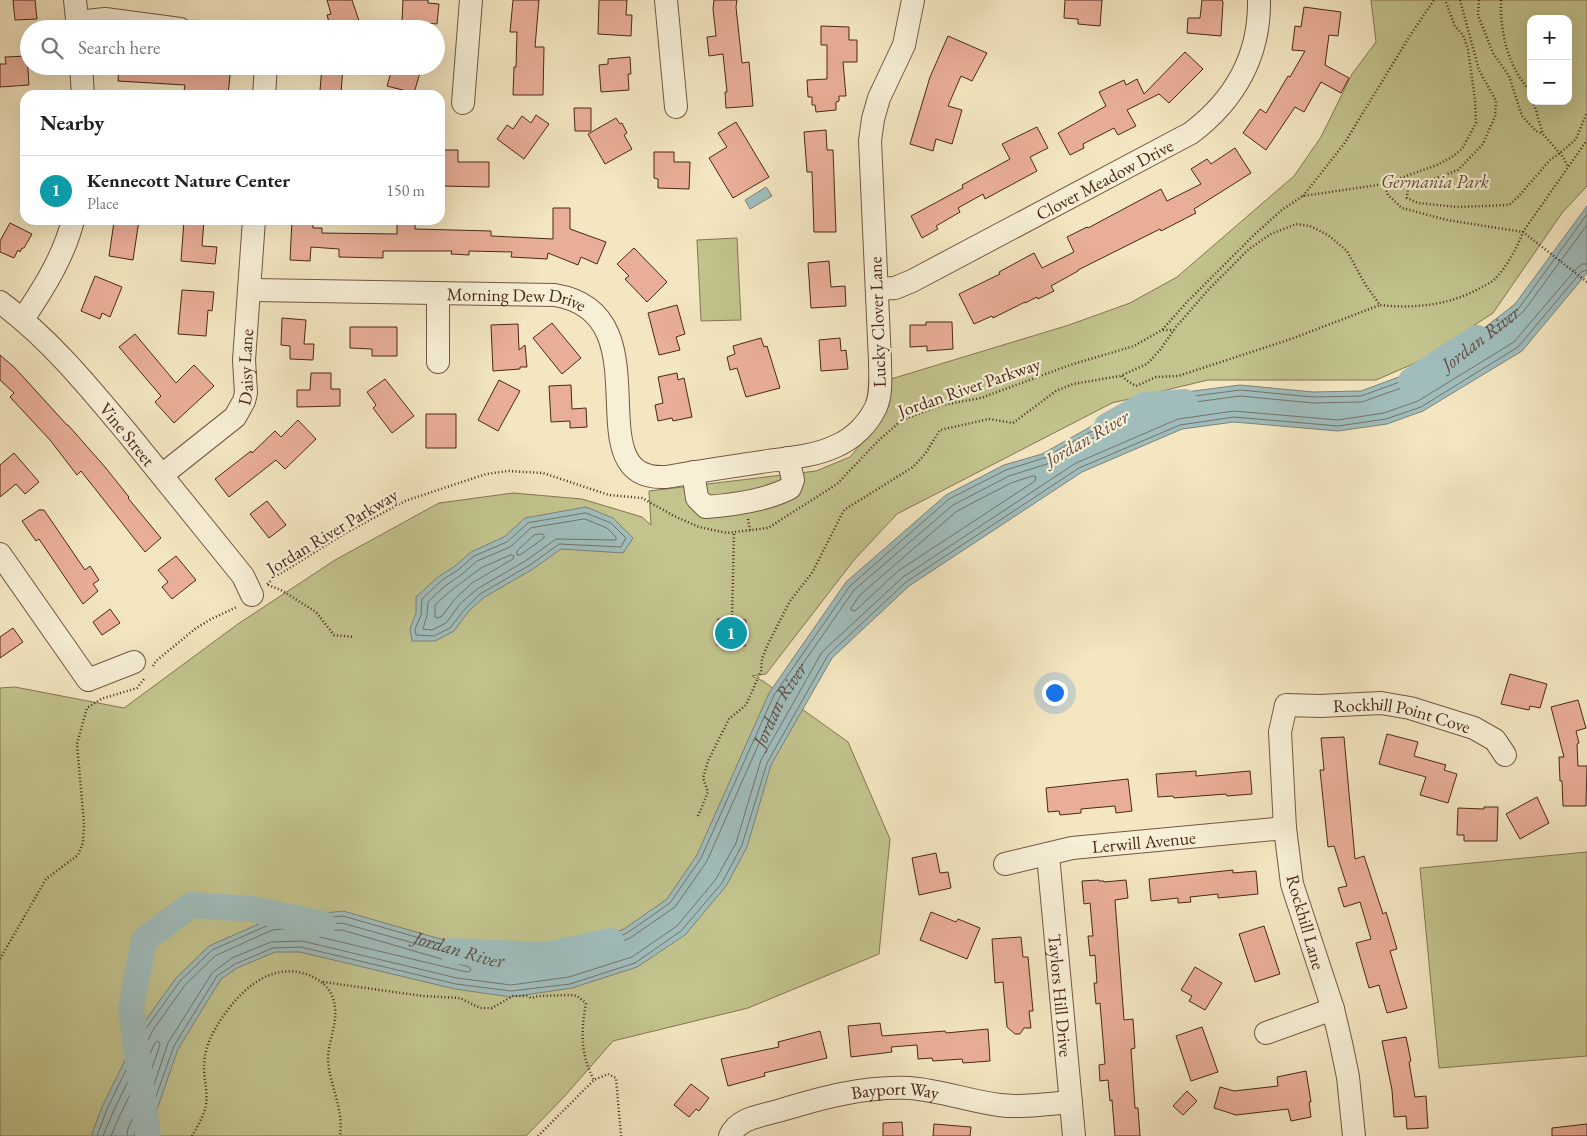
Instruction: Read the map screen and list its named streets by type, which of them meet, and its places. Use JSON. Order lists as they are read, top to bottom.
{
  "streets": {
    "street": [
      "Clover Meadow Drive",
      "Morning Dew Drive",
      "Lucky Clover Lane",
      "Daisy Lane",
      "Vine Street",
      "Rockhill Point Cove",
      "Lerwill Avenue",
      "Rockhill Lane",
      "Taylors Hill Drive",
      "Bayport Way"
    ],
    "path": ["Jordan River Parkway"]
  },
  "crossings": [
    ["Clover Meadow Drive", "Lucky Clover Lane"],
    ["Morning Dew Drive", "Lucky Clover Lane"],
    ["Morning Dew Drive", "Daisy Lane"],
    ["Daisy Lane", "Vine Street"],
    ["Jordan River Parkway", "Vine Street"],
    ["Rockhill Point Cove", "Rockhill Lane"],
    ["Lerwill Avenue", "Rockhill Lane"],
    ["Lerwill Avenue", "Taylors Hill Drive"],
    ["Taylors Hill Drive", "Bayport Way"]
  ],
  "water": ["Jordan River"],
  "parks": ["Germania Park"],
  "page": {
    "map_buttons": ["+", "−"],
    "search": "Search here",
    "heading": "Nearby",
    "list": [
      {
        "mark": "1",
        "name": "Kennecott Nature Center",
        "note": "Place",
        "value": "150 m"
      }
    ],
    "pins": "1"
  }
}
